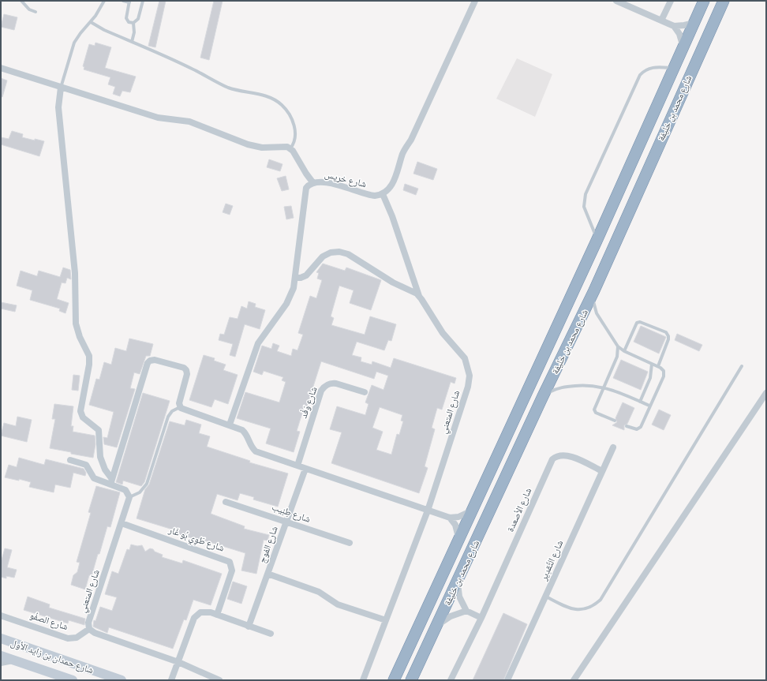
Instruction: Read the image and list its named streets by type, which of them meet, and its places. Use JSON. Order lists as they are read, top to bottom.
{
  "streets": {
    "highway": ["شارع محمد بن خليفة"],
    "main road": ["شارع حمدان بن زايد الأول"],
    "street": [
      "شارع خريس",
      "شارع وَفْد",
      "شارع المتعني",
      "شارع الأصعدة",
      "شارع طِنِيب",
      "شارع طَوِي بُو غَار",
      "شارع الفوج",
      "شارع التَّقدِير",
      "شارع الصفُو"
    ]
  },
  "crossings": [
    ["شارع خريس", "شارع المتعني"],
    ["شارع المتعني", "شارع طَوِي بُو غَار"],
    ["شارع المتعني", "شارع الصفُو"],
    ["شارع الأصعدة", "شارع التَّقدِير"],
    ["شارع طِنِيب", "شارع الفوج"]
  ]
}
